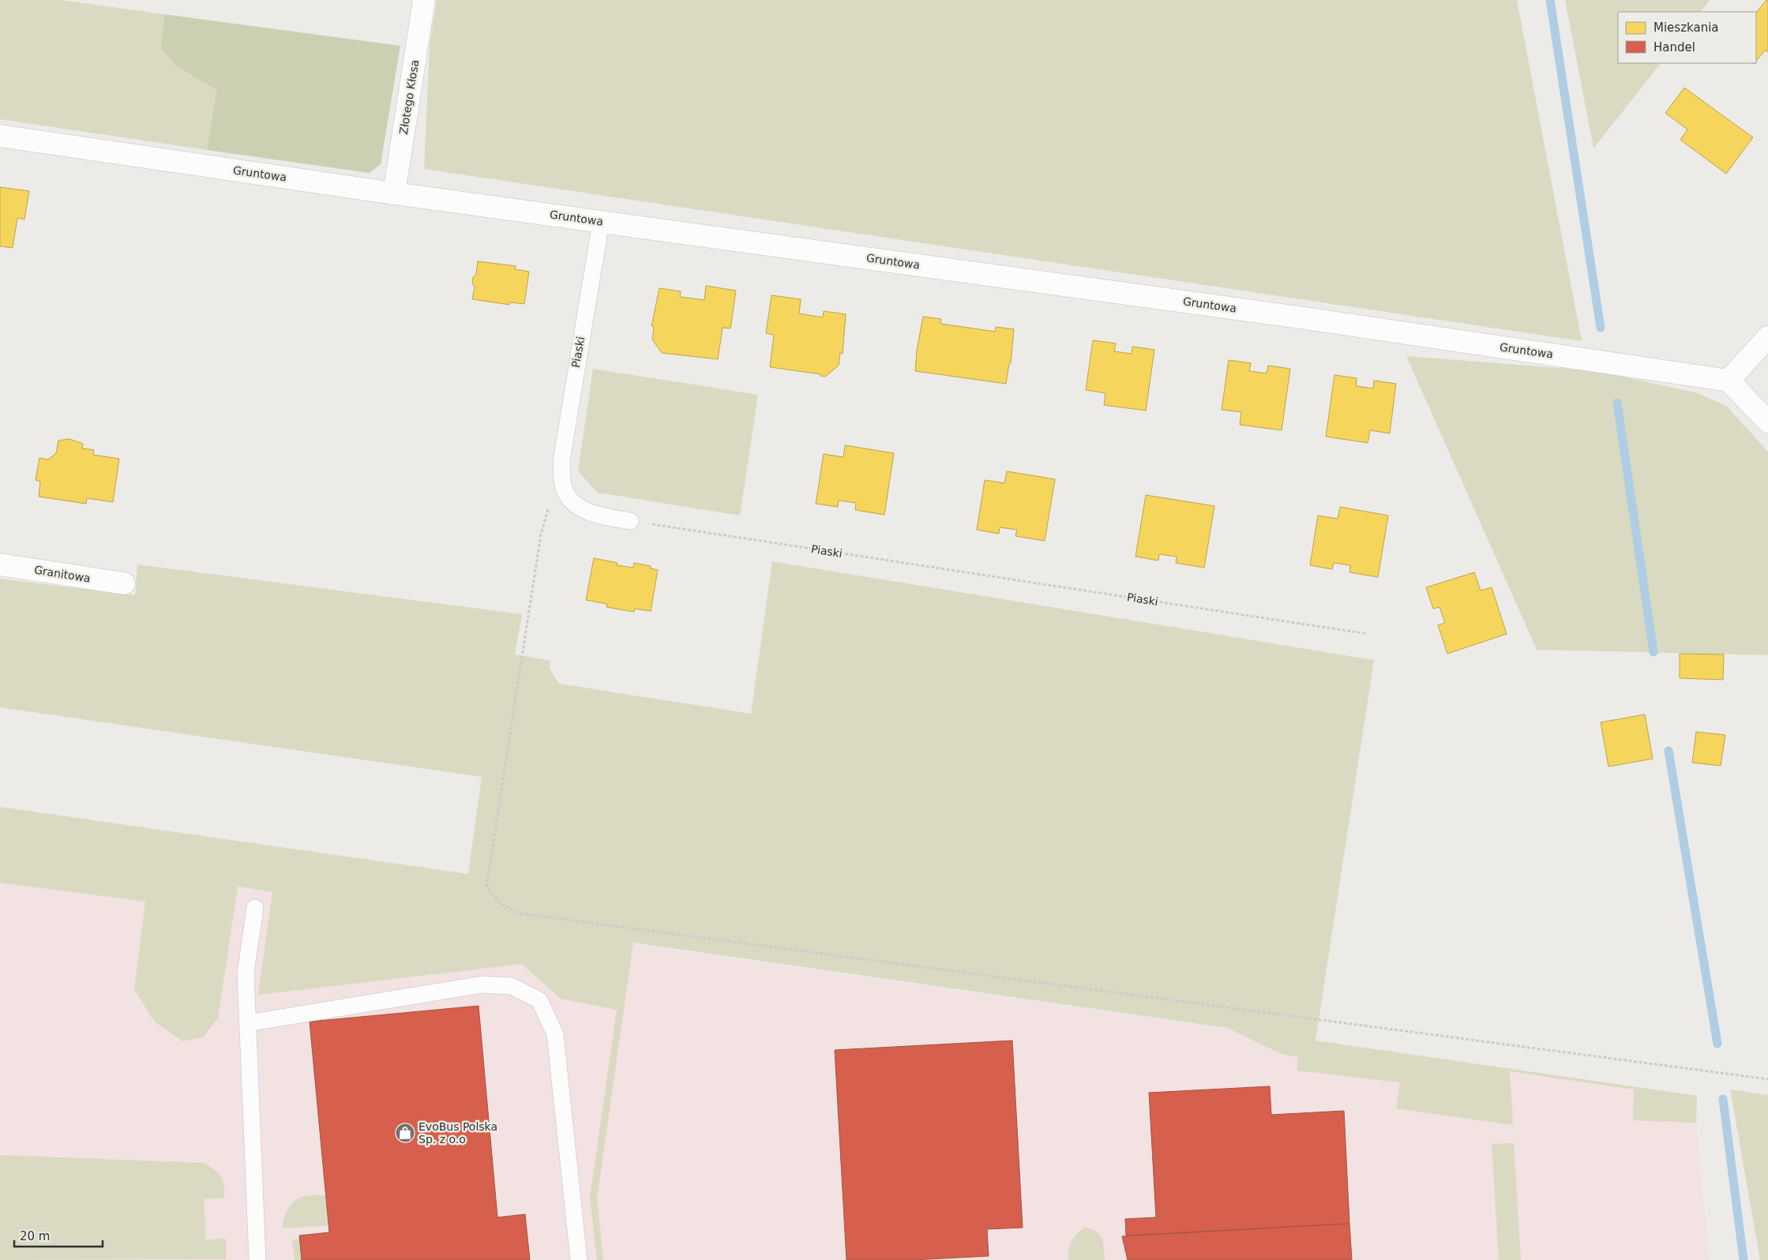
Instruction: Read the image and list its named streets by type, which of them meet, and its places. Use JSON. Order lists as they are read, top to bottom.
{
  "streets": {
    "street": ["Złotego Kłosa", "Gruntowa", "Granitowa"],
    "lane": ["Piaski"]
  },
  "crossings": [
    ["Złotego Kłosa", "Gruntowa"],
    ["Gruntowa", "Piaski"]
  ],
  "places": {
    "shop": ["EvoBus Polska Sp. z o.o"]
  },
  "legend": ["Mieszkania", "Handel"],
  "scale_bar": "20 m"
}
